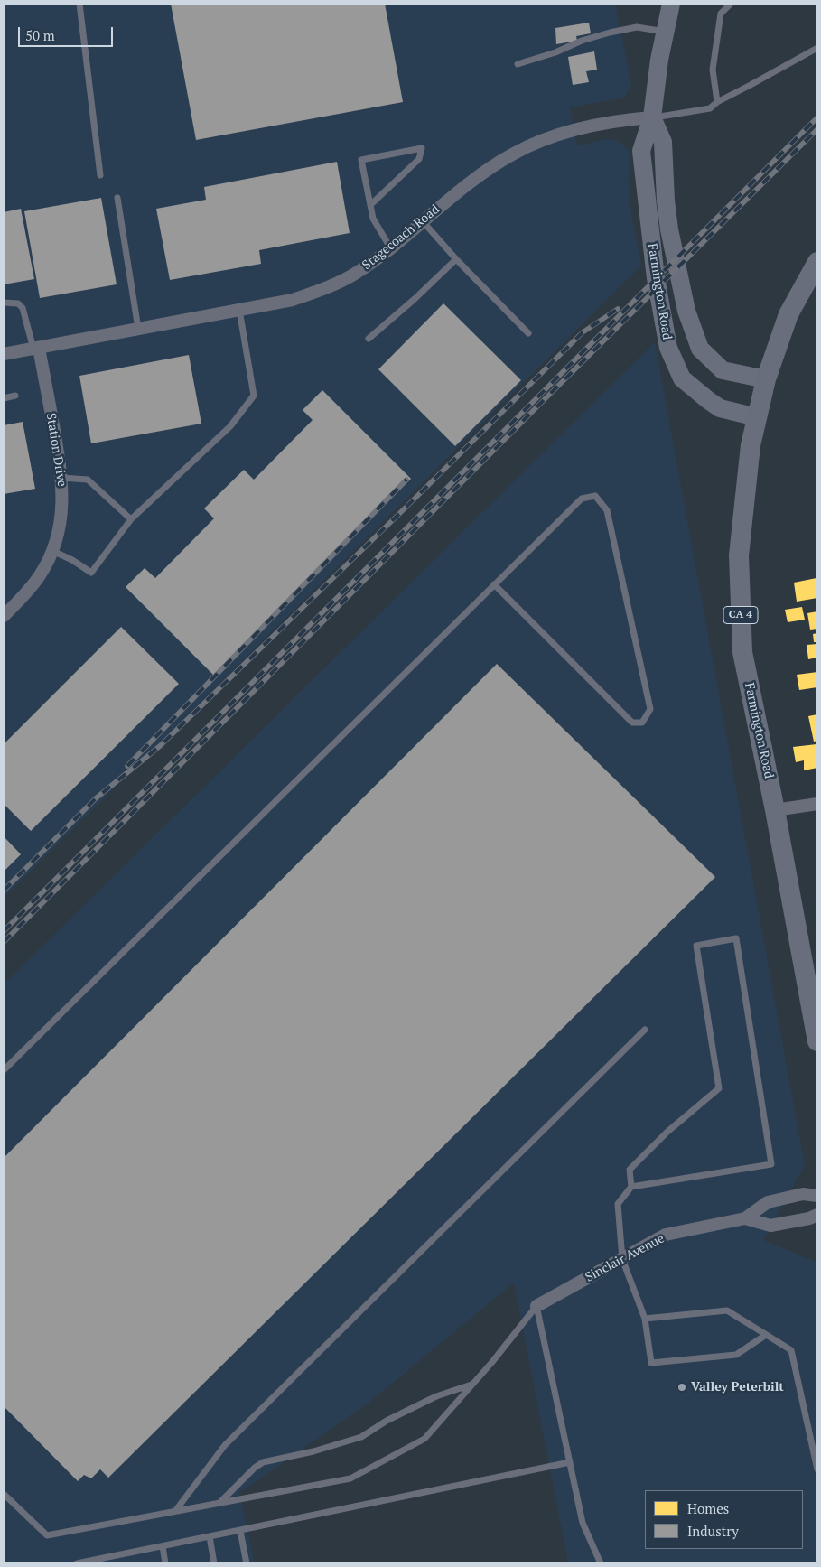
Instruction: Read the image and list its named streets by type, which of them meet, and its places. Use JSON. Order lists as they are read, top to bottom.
{
  "streets": {
    "main road": ["Farmington Road", "CA 4"],
    "street": ["Stagecoach Road", "Station Drive", "Sinclair Avenue"]
  },
  "crossings": [
    ["Stagecoach Road", "Farmington Road"],
    ["Stagecoach Road", "Station Drive"],
    ["Farmington Road", "CA 4"]
  ],
  "places": ["Valley Peterbilt"],
  "legend": ["Homes", "Industry"],
  "scale_bar": "50 m"
}
